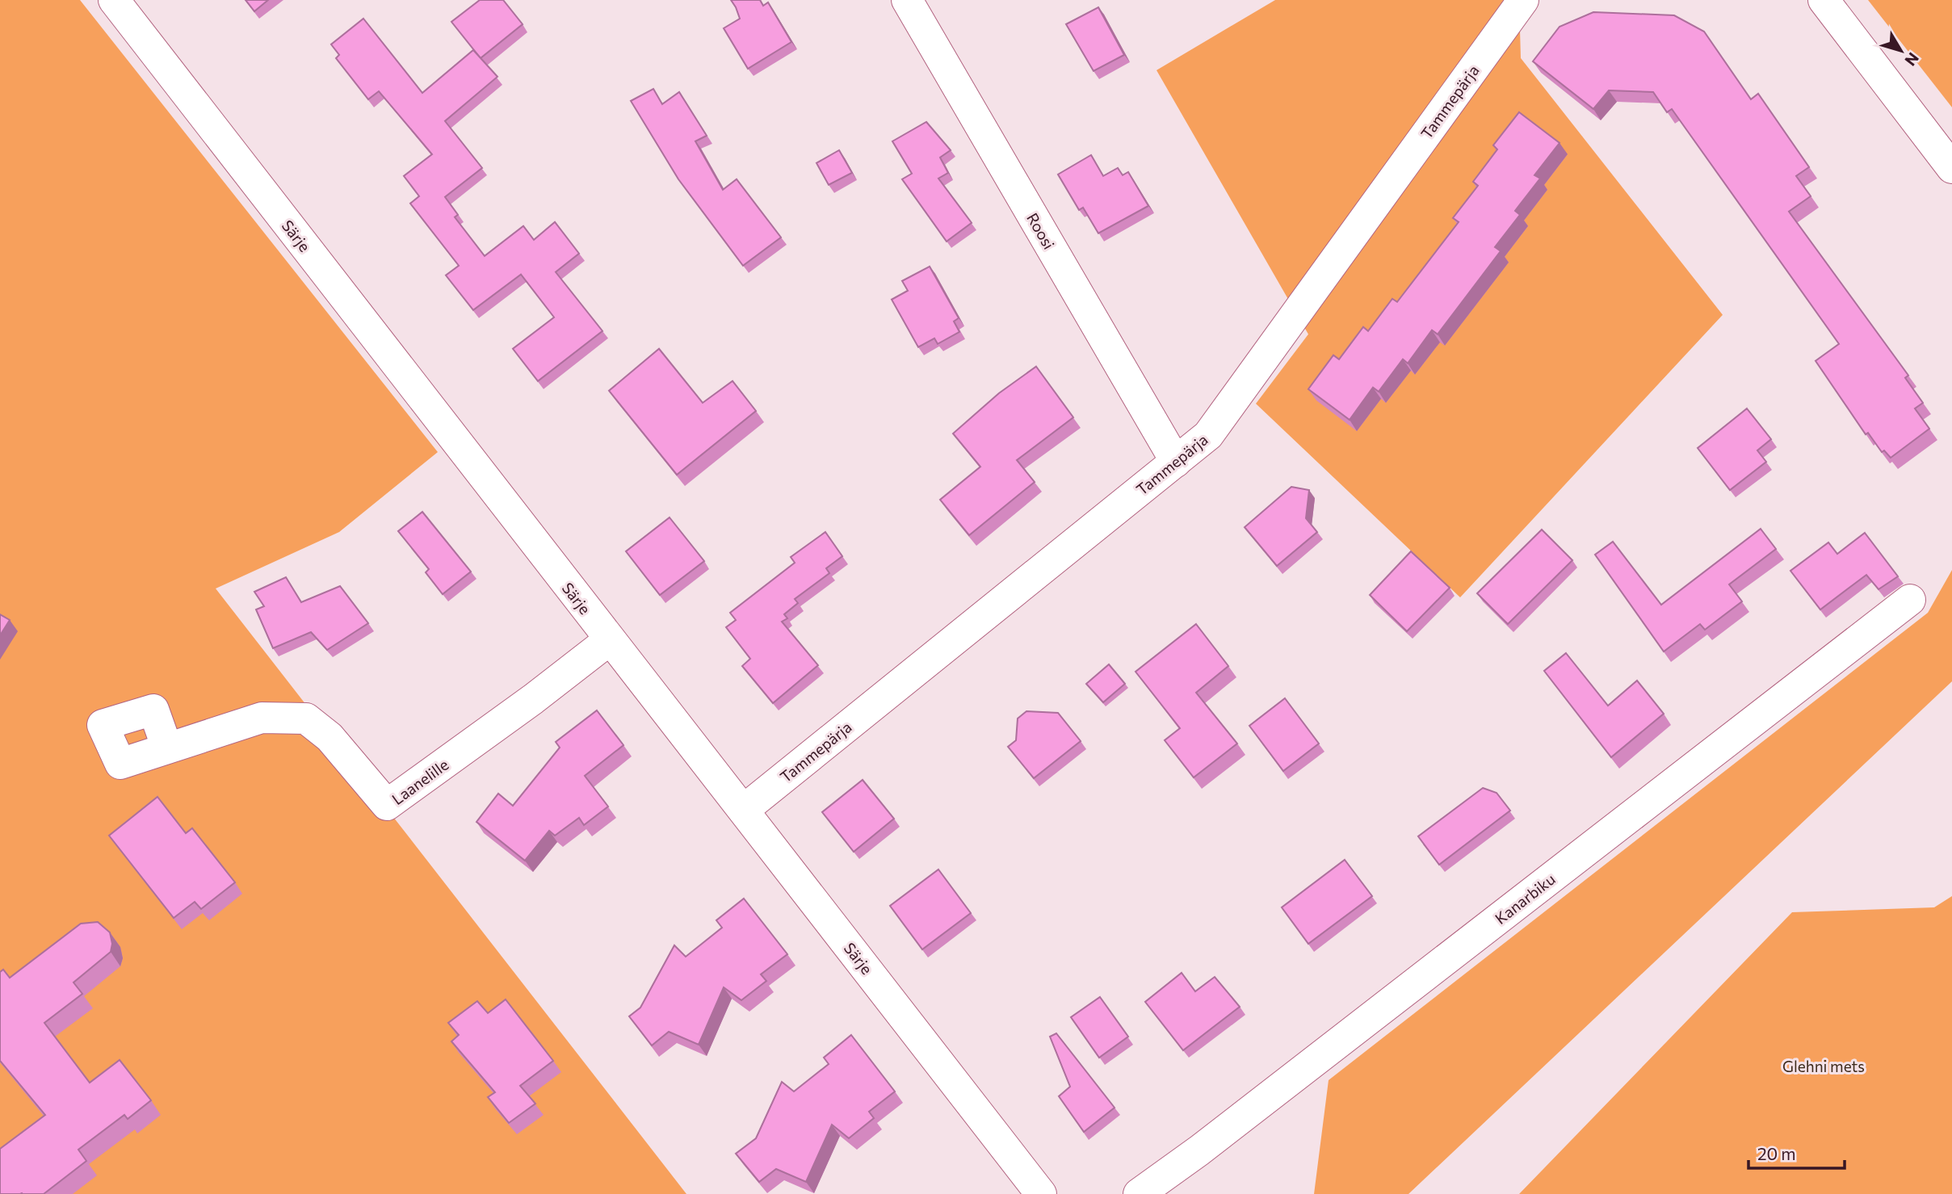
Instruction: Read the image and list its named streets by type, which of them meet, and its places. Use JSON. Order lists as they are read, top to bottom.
{
  "streets": {
    "street": [
      "Tammepärja",
      "Roosi",
      "Särje",
      "Laanelille",
      "Kanarbiku"
    ]
  },
  "crossings": [
    ["Tammepärja", "Roosi"],
    ["Tammepärja", "Särje"],
    ["Särje", "Laanelille"]
  ],
  "parks": ["Glehni mets"],
  "scale_bar": "20 m",
  "north": "bottom right"
}
